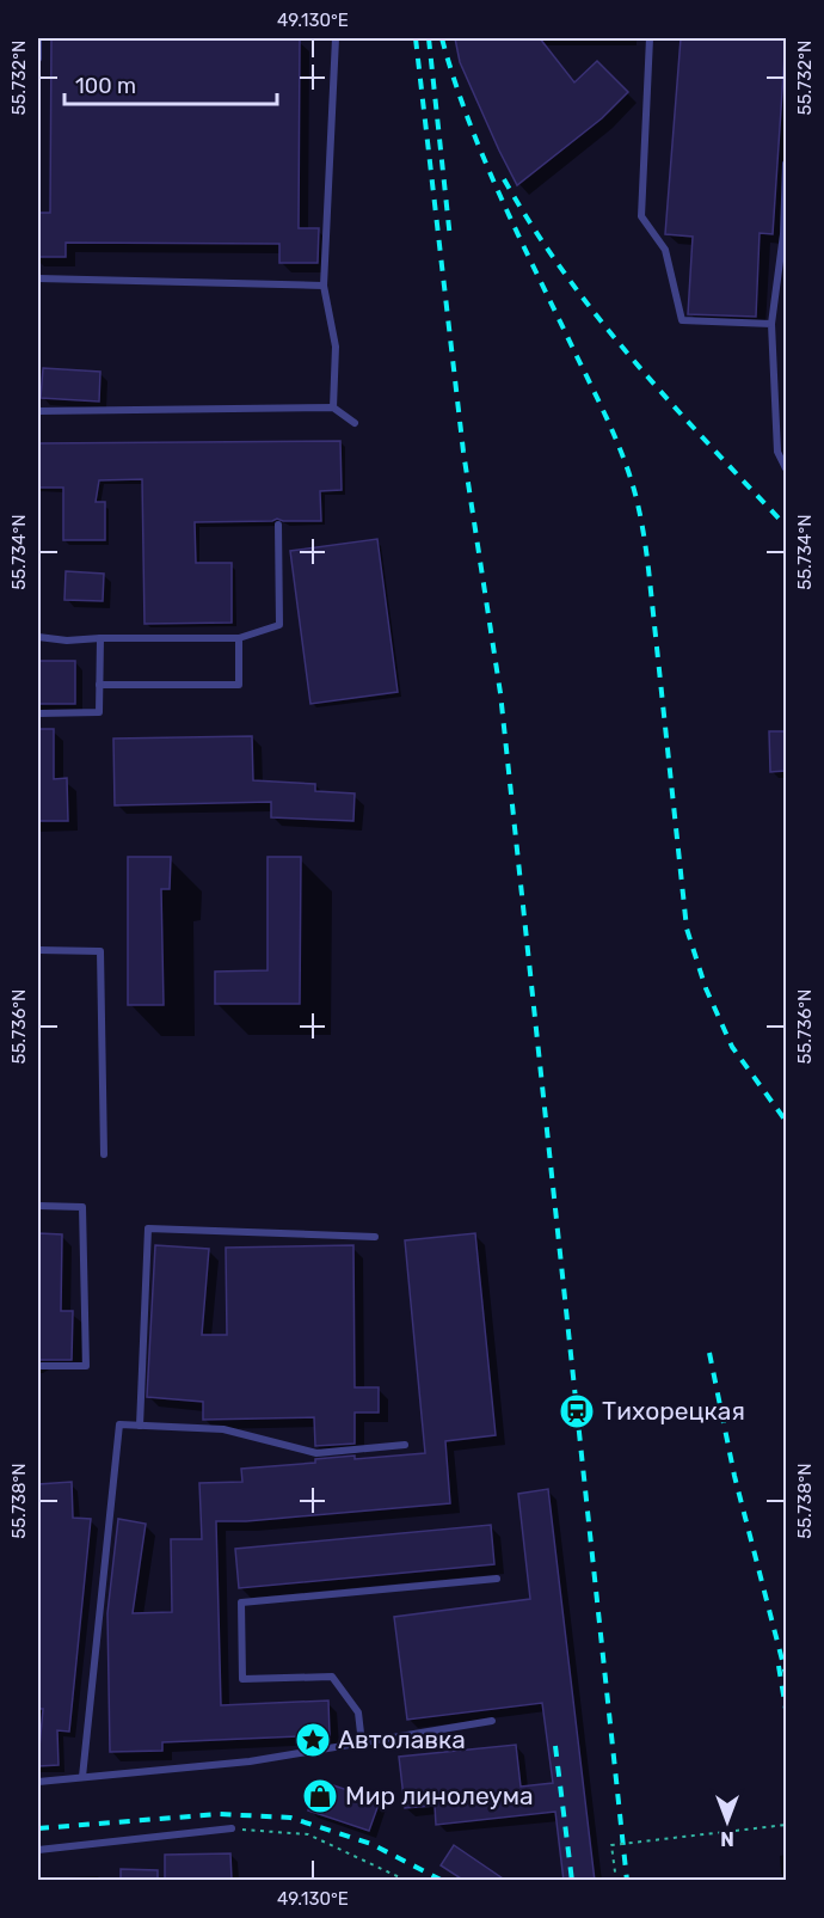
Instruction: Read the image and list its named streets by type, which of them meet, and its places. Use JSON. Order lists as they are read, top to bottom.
{
  "places": {
    "station": ["Тихорецкая"],
    "place": ["Автолавка"],
    "shop": ["Мир линолеума"]
  },
  "scale_bar": "100 m",
  "north": "bottom",
  "coordinates": [
    "49.130°E",
    "55.732°N",
    "55.734°N",
    "55.736°N",
    "55.738°N"
  ]
}
